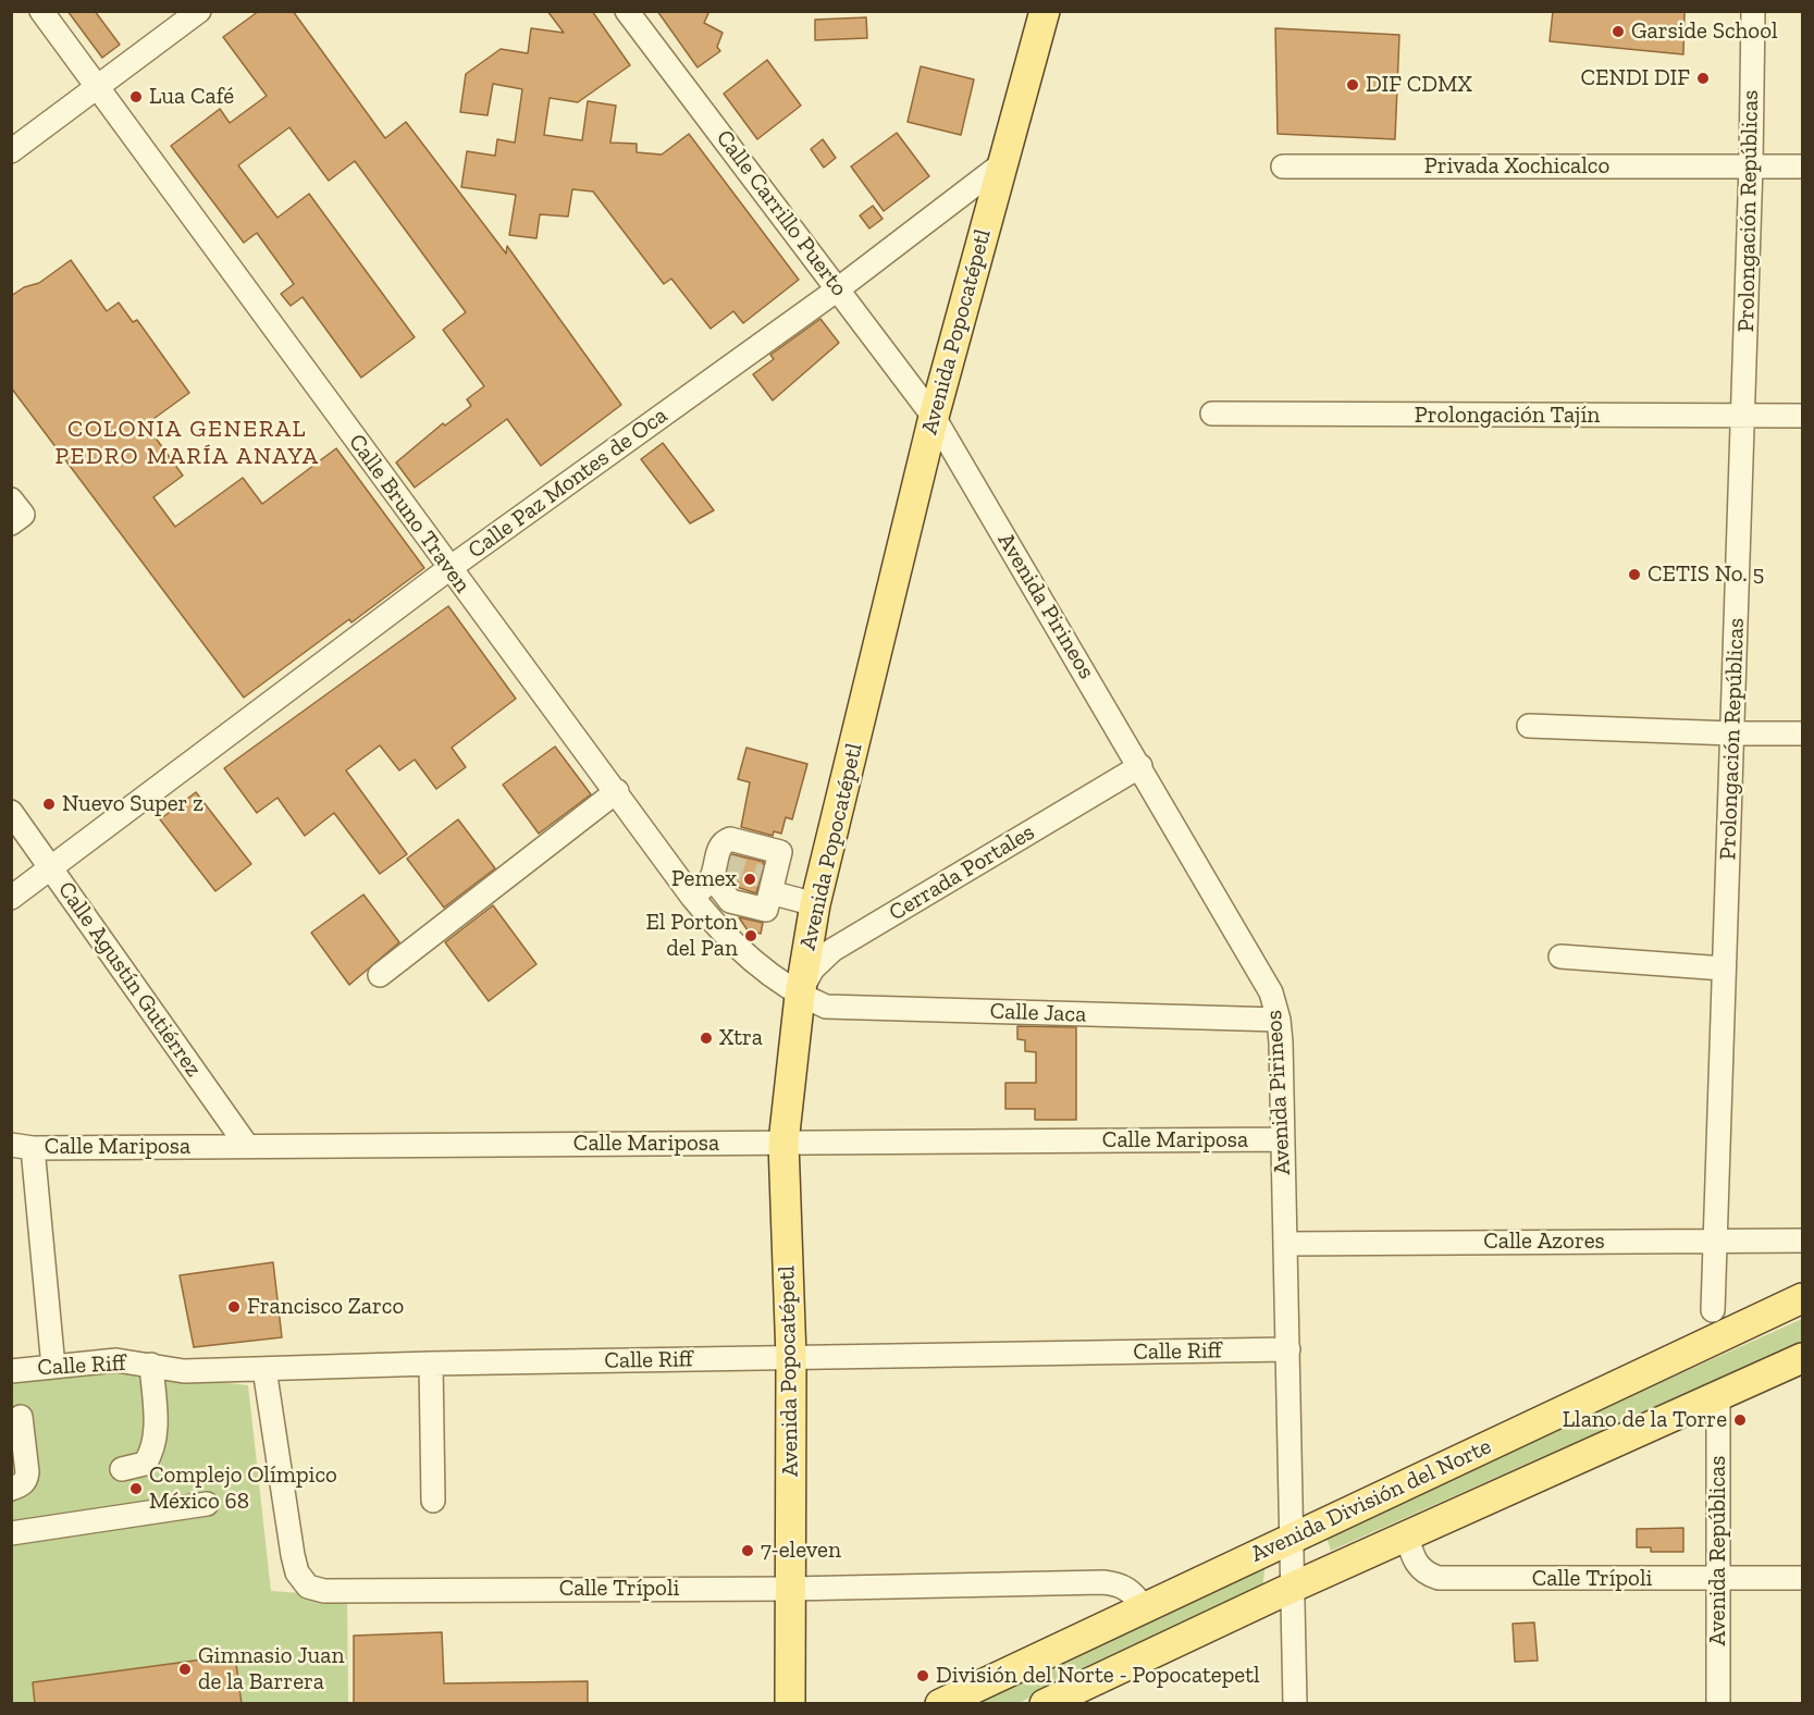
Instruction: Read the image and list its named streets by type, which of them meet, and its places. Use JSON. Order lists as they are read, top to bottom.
{
  "streets": {
    "main road": ["Avenida Popocatépetl", "Avenida División del Norte"],
    "street": [
      "Privada Xochicalco",
      "Prolongación Repúblicas",
      "Calle Carrillo Puerto",
      "Prolongación Tajín",
      "Calle Paz Montes de Oca",
      "Calle Bruno Traven",
      "Avenida Pirineos",
      "Cerrada Portales",
      "Calle Agustín Gutiérrez",
      "Calle Jaca",
      "Calle Mariposa",
      "Calle Azores",
      "Calle Riff",
      "Avenida Repúblicas",
      "Calle Trípoli"
    ]
  },
  "crossings": [
    ["Privada Xochicalco", "Prolongación Repúblicas"],
    ["Prolongación Repúblicas", "Prolongación Tajín"],
    ["Prolongación Repúblicas", "Calle Azores"],
    ["Calle Carrillo Puerto", "Avenida Popocatépetl"],
    ["Calle Carrillo Puerto", "Calle Paz Montes de Oca"],
    ["Calle Carrillo Puerto", "Avenida Pirineos"],
    ["Avenida Popocatépetl", "Calle Paz Montes de Oca"],
    ["Avenida Popocatépetl", "Calle Bruno Traven"],
    ["Avenida Popocatépetl", "Avenida Pirineos"],
    ["Avenida Popocatépetl", "Cerrada Portales"],
    ["Avenida Popocatépetl", "Calle Jaca"],
    ["Avenida Popocatépetl", "Calle Mariposa"],
    ["Avenida Popocatépetl", "Calle Riff"],
    ["Avenida Popocatépetl", "Calle Trípoli"],
    ["Calle Paz Montes de Oca", "Calle Bruno Traven"],
    ["Calle Paz Montes de Oca", "Calle Agustín Gutiérrez"],
    ["Calle Bruno Traven", "Cerrada Portales"],
    ["Calle Bruno Traven", "Calle Jaca"],
    ["Avenida Pirineos", "Cerrada Portales"],
    ["Avenida Pirineos", "Calle Jaca"],
    ["Avenida Pirineos", "Calle Mariposa"],
    ["Avenida Pirineos", "Calle Azores"],
    ["Avenida Pirineos", "Calle Riff"],
    ["Avenida Pirineos", "Avenida División del Norte"],
    ["Cerrada Portales", "Calle Jaca"],
    ["Calle Agustín Gutiérrez", "Calle Mariposa"],
    ["Calle Riff", "Calle Trípoli"],
    ["Avenida División del Norte", "Avenida Repúblicas"],
    ["Avenida División del Norte", "Calle Trípoli"],
    ["Avenida Repúblicas", "Calle Trípoli"]
  ],
  "districts": ["COLONIA GENERAL PEDRO MARÍA ANAYA"],
  "places": [
    "Garside School",
    "CENDI DIF",
    "DIF CDMX",
    "Lua Café",
    "CETIS No. 5",
    "Nuevo Super z",
    "Pemex",
    "El Porton del Pan",
    "Xtra",
    "Francisco Zarco",
    "Llano de la Torre",
    "Complejo Olímpico México 68",
    "7-eleven",
    "Gimnasio Juan de la Barrera",
    "División del Norte - Popocatepetl"
  ]
}
